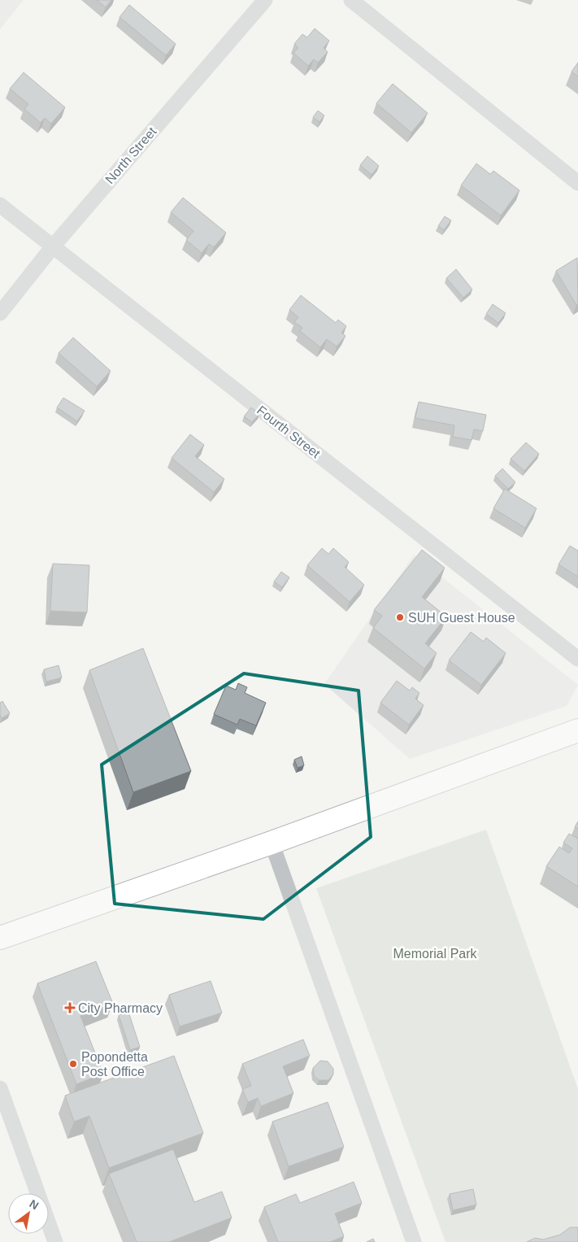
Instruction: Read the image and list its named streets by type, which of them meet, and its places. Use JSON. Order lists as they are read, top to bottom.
{
  "streets": {
    "street": ["North Street", "Fourth Street"]
  },
  "crossings": [
    ["North Street", "Fourth Street"]
  ],
  "parks": ["Memorial Park"],
  "places": {
    "other": ["SUH Guest House", "Popondetta Post Office"],
    "health": ["City Pharmacy"]
  },
  "north": "top right"
}
